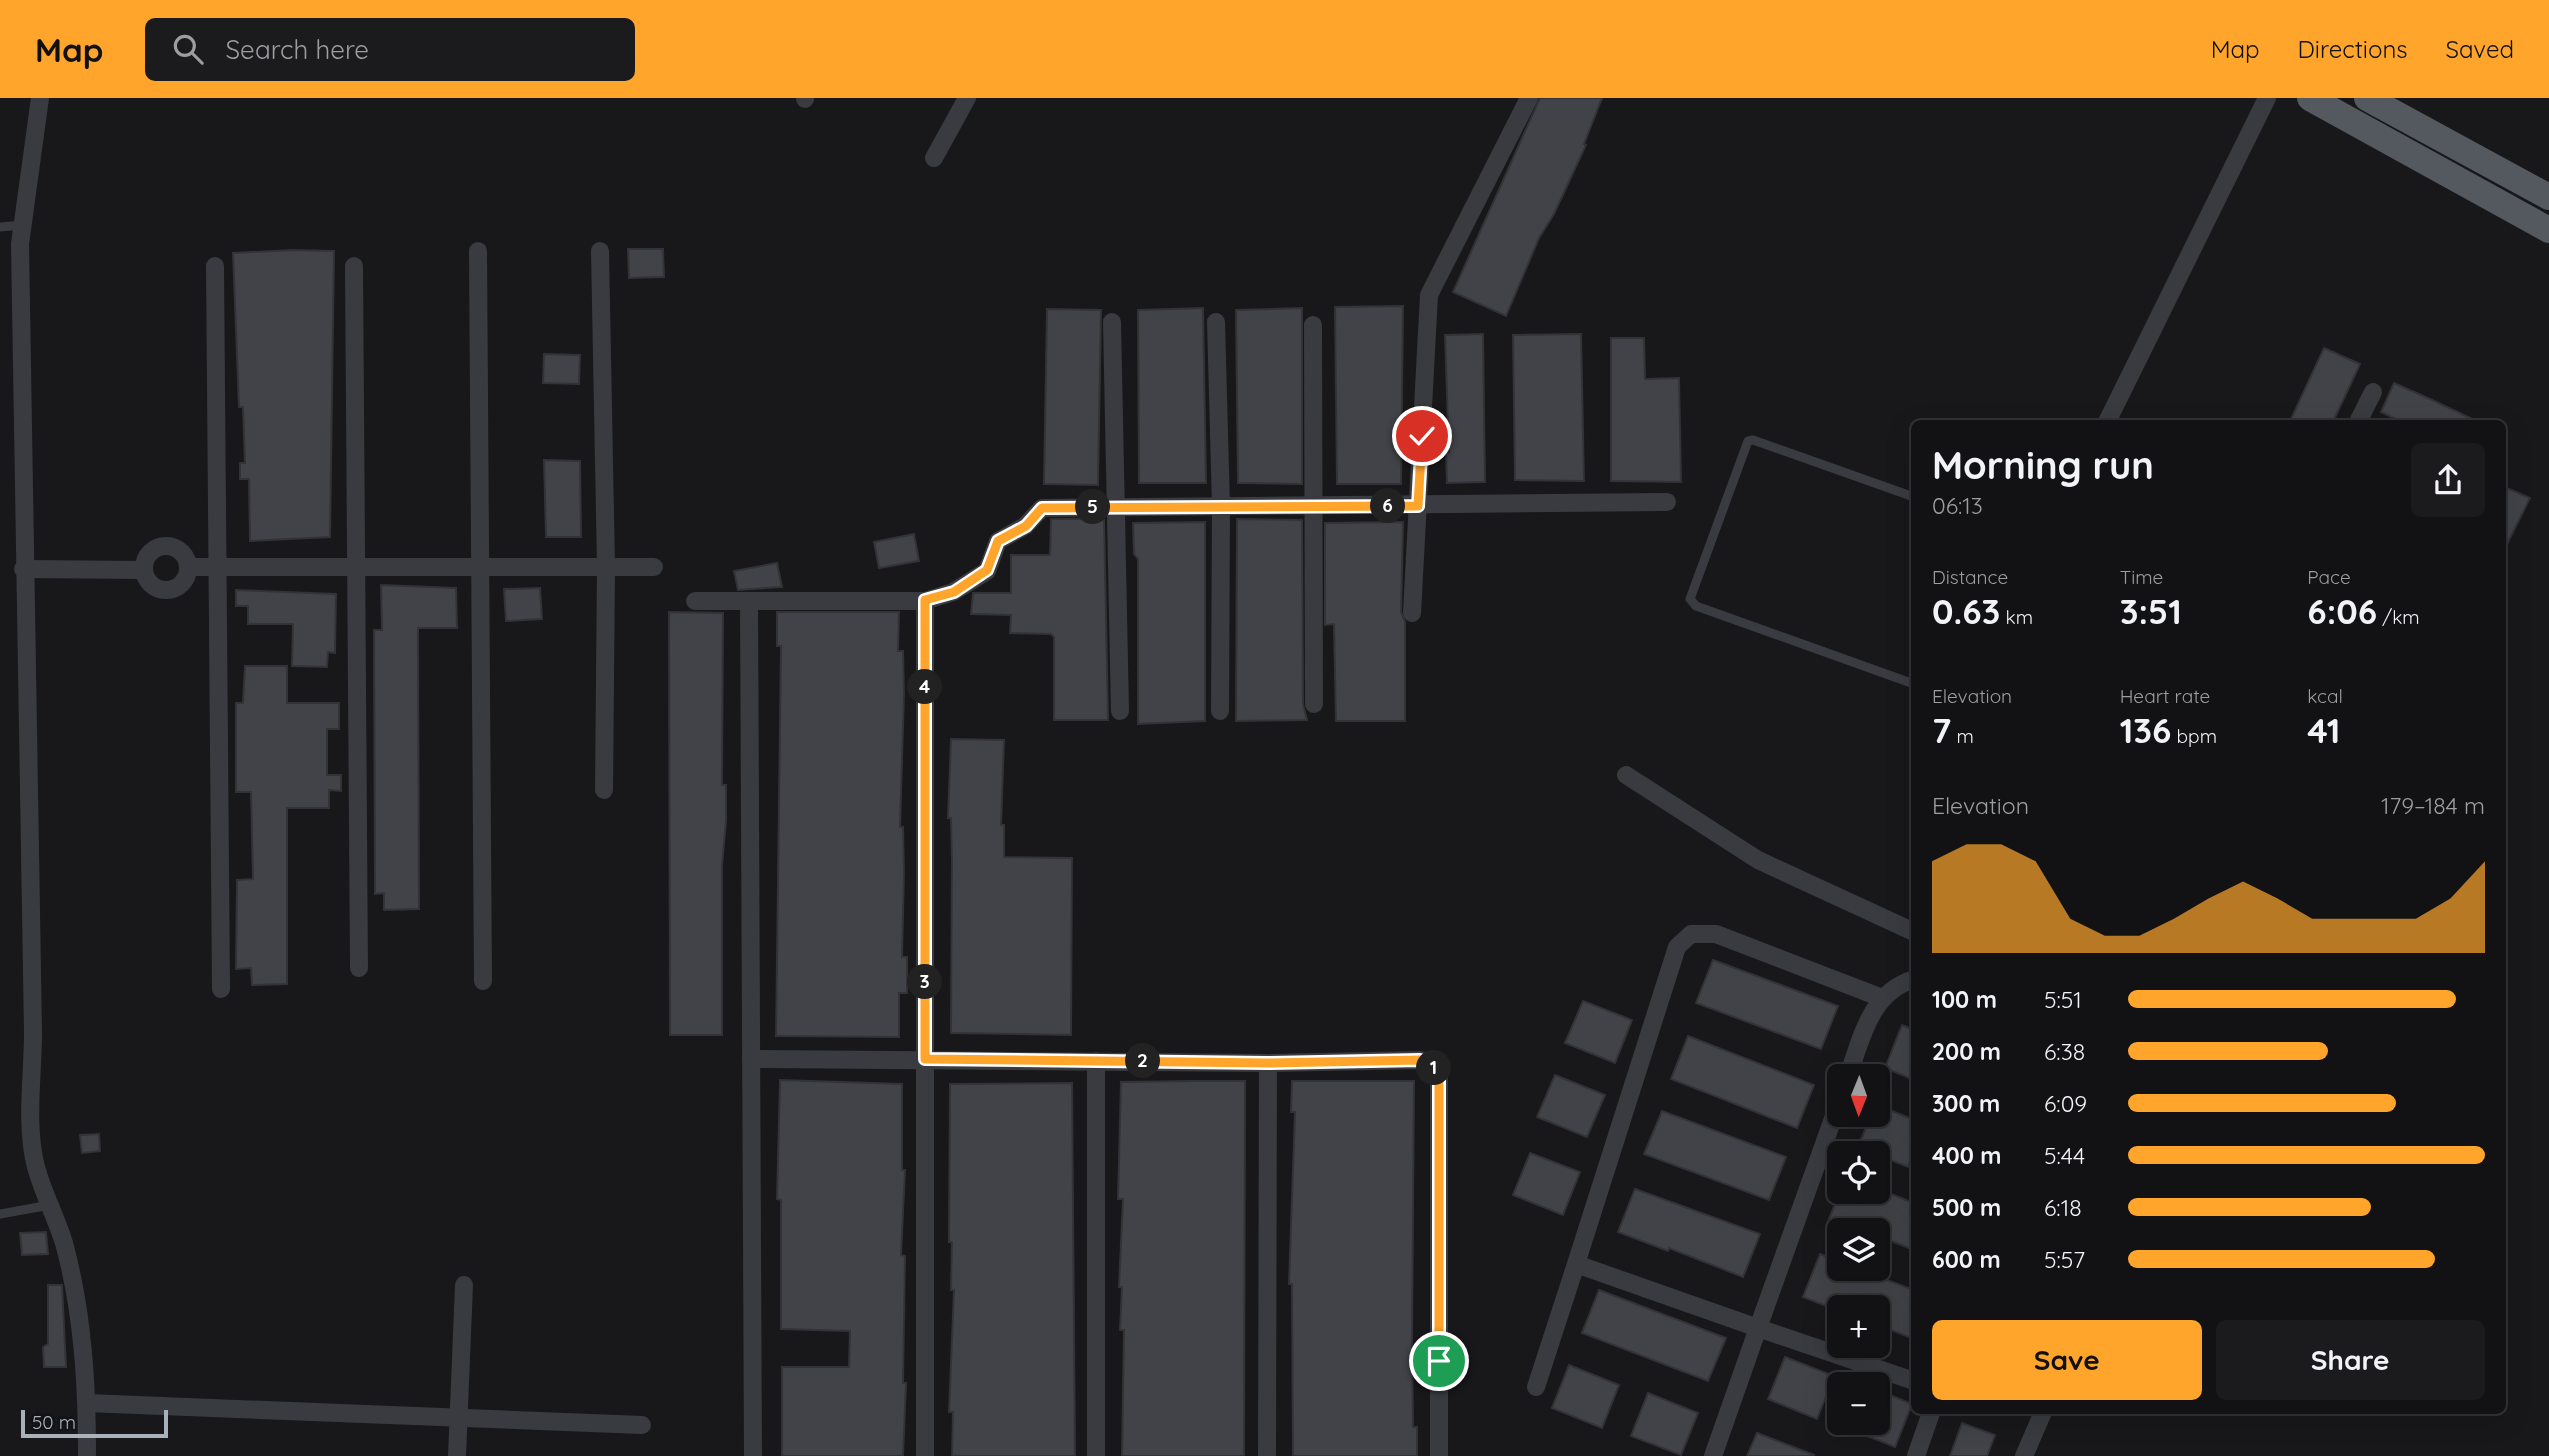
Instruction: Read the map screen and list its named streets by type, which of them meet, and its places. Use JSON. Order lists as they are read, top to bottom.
{
  "scale_bar": "50 m",
  "north": "bottom",
  "page": {
    "header": "Map",
    "search": "Search here",
    "nav": ["Map", "Directions", "Saved"],
    "heading": ["Morning run", "06:13"],
    "pins": [
      "6",
      "5",
      "4",
      "3",
      "2",
      "1"
    ],
    "stats": [
      ["Distance", "0.63 km"],
      ["Time", "3:51"],
      ["Pace", "6:06 /km"],
      ["Elevation", "7 m"],
      ["Heart rate", "136 bpm"],
      ["kcal", "41"]
    ],
    "chart": ["Elevation", "179–184 m"],
    "list": [
      {
        "name": "100 m",
        "note": "5:51"
      },
      {
        "name": "200 m",
        "note": "6:38"
      },
      {
        "name": "300 m",
        "note": "6:09"
      },
      {
        "name": "400 m",
        "note": "5:44"
      },
      {
        "name": "500 m",
        "note": "6:18"
      },
      {
        "name": "600 m",
        "note": "5:57"
      }
    ],
    "map_buttons": ["+", "−"],
    "buttons": ["Save", "Share"],
    "scale": "50 m"
  }
}
